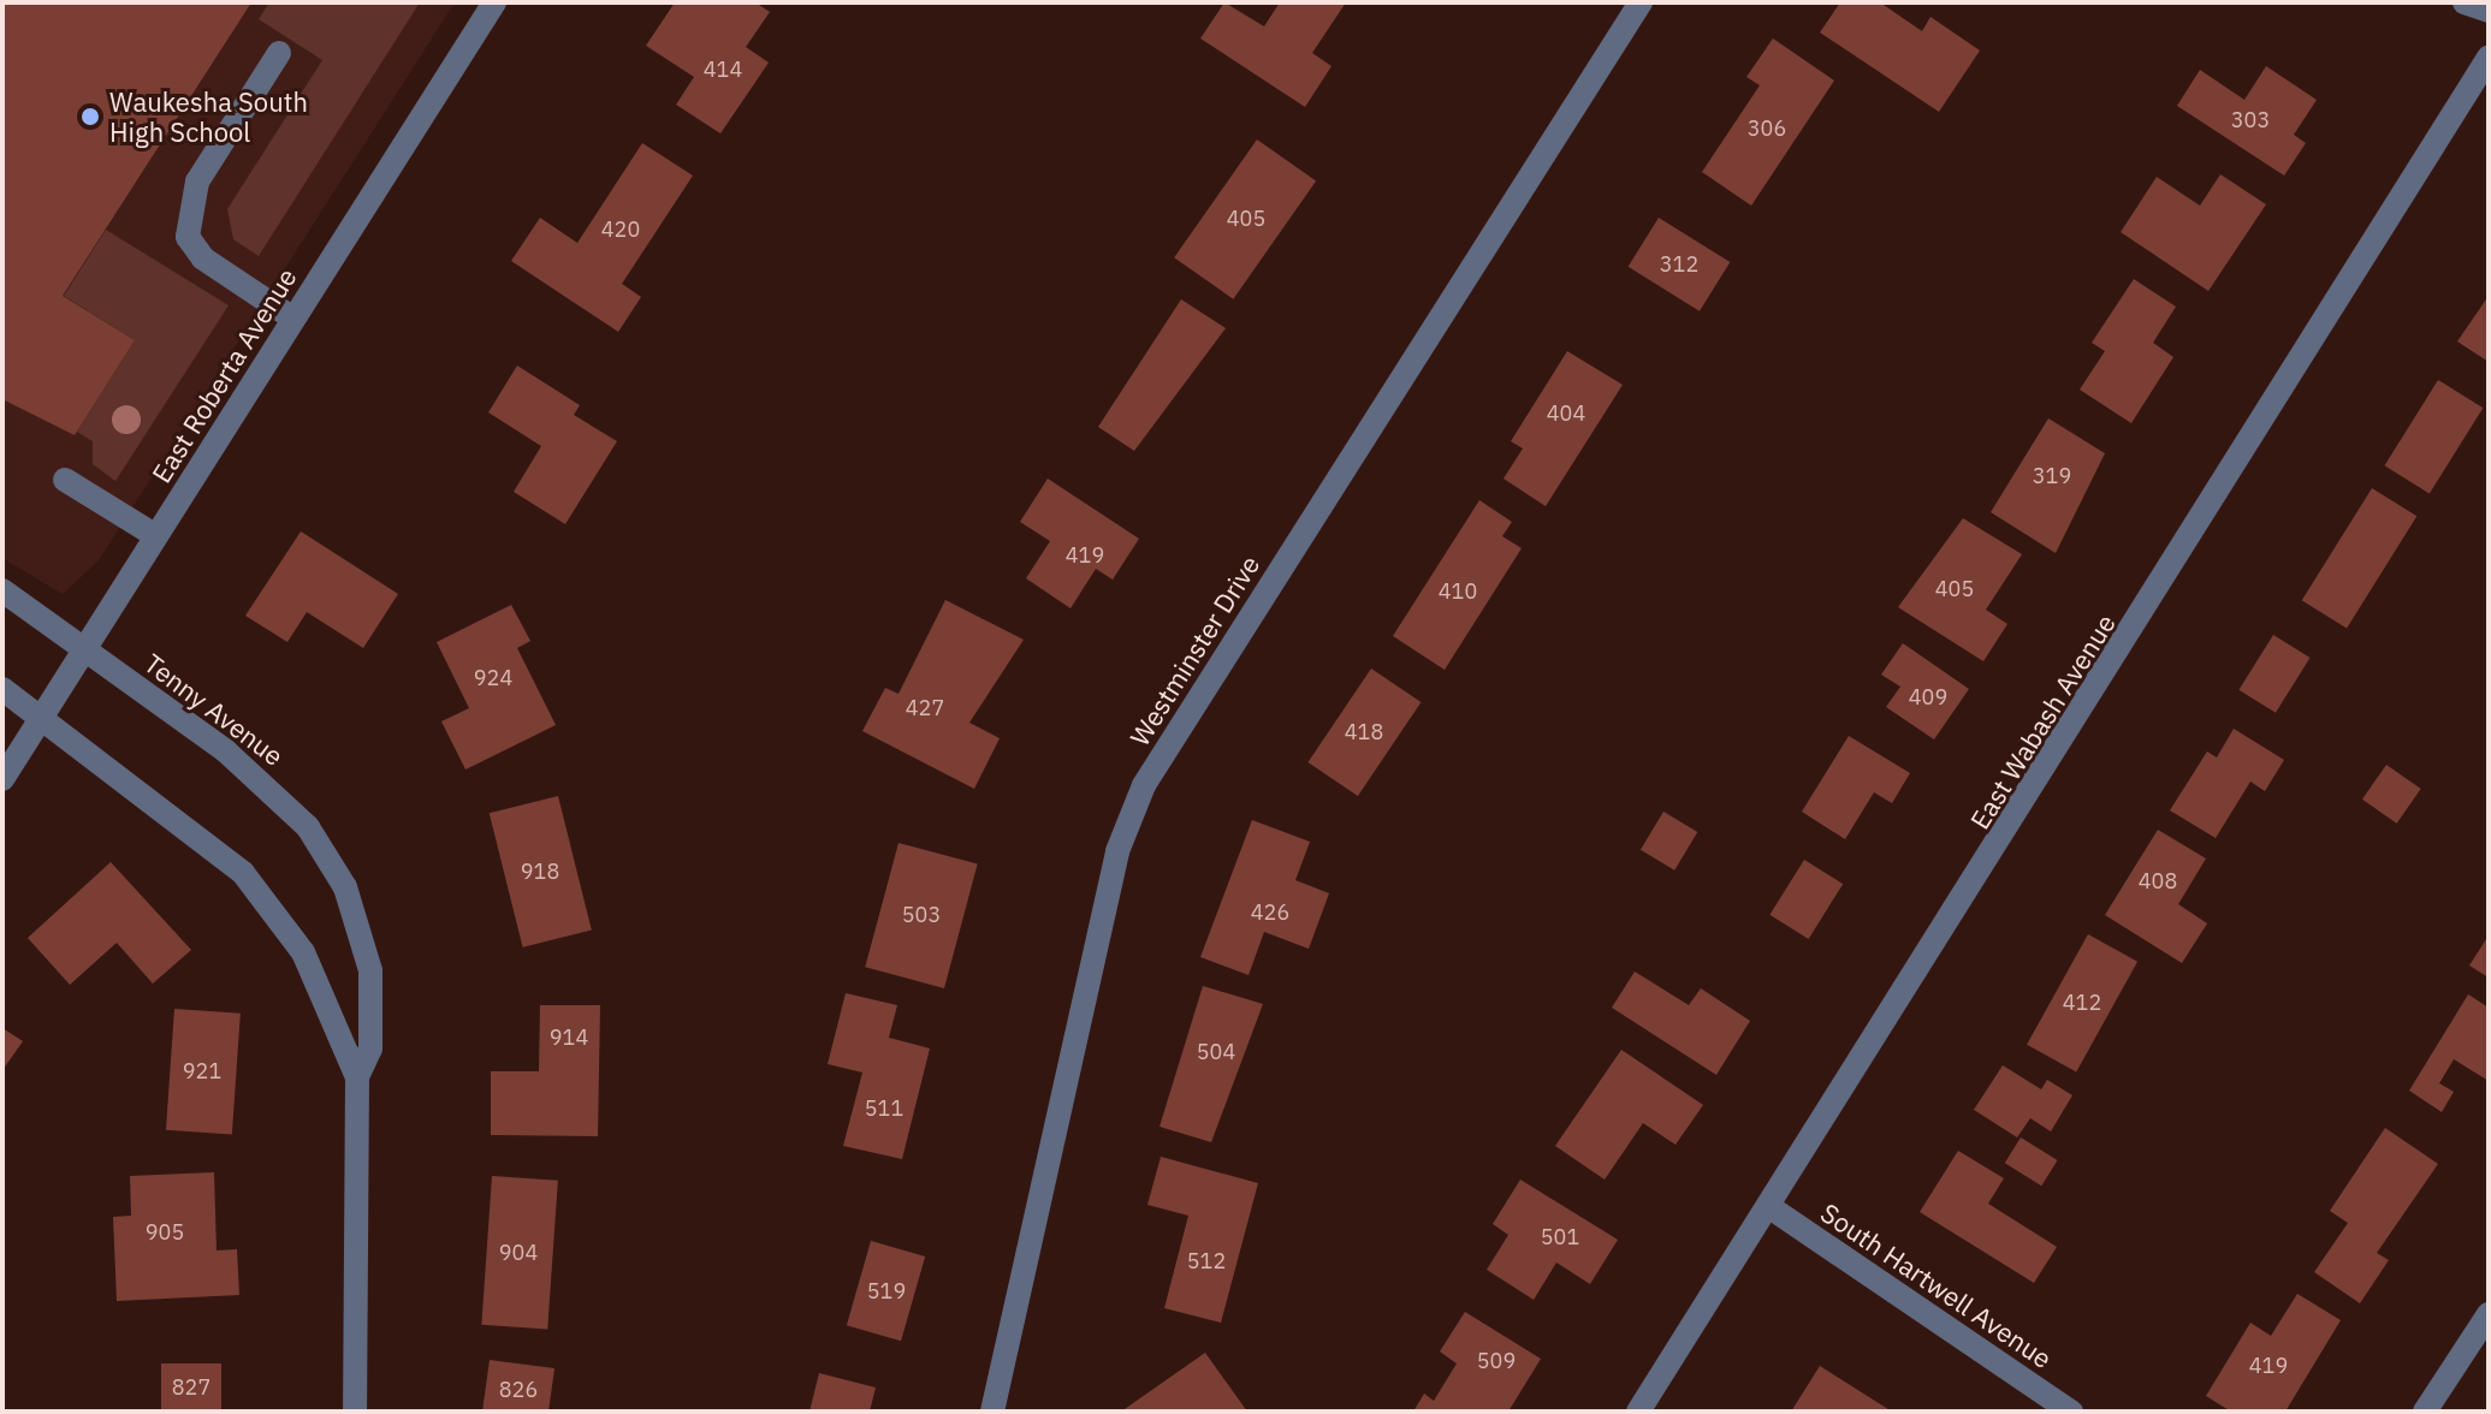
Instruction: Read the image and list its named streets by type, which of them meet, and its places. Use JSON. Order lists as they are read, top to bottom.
{
  "streets": {
    "street": [
      "East Roberta Avenue",
      "Westminster Drive",
      "Tenny Avenue",
      "East Wabash Avenue",
      "South Hartwell Avenue"
    ]
  },
  "crossings": [
    ["East Roberta Avenue", "Tenny Avenue"],
    ["East Wabash Avenue", "South Hartwell Avenue"]
  ],
  "places": ["Waukesha South High School"],
  "house_numbers": [
    "414",
    "303",
    "306",
    "405",
    "420",
    "312",
    "404",
    "319",
    "419",
    "405",
    "410",
    "924",
    "409",
    "427",
    "418",
    "918",
    "408",
    "426",
    "503",
    "412",
    "914",
    "504",
    "921",
    "511",
    "905",
    "501",
    "904",
    "512",
    "519",
    "509",
    "419",
    "827",
    "826"
  ]
}
